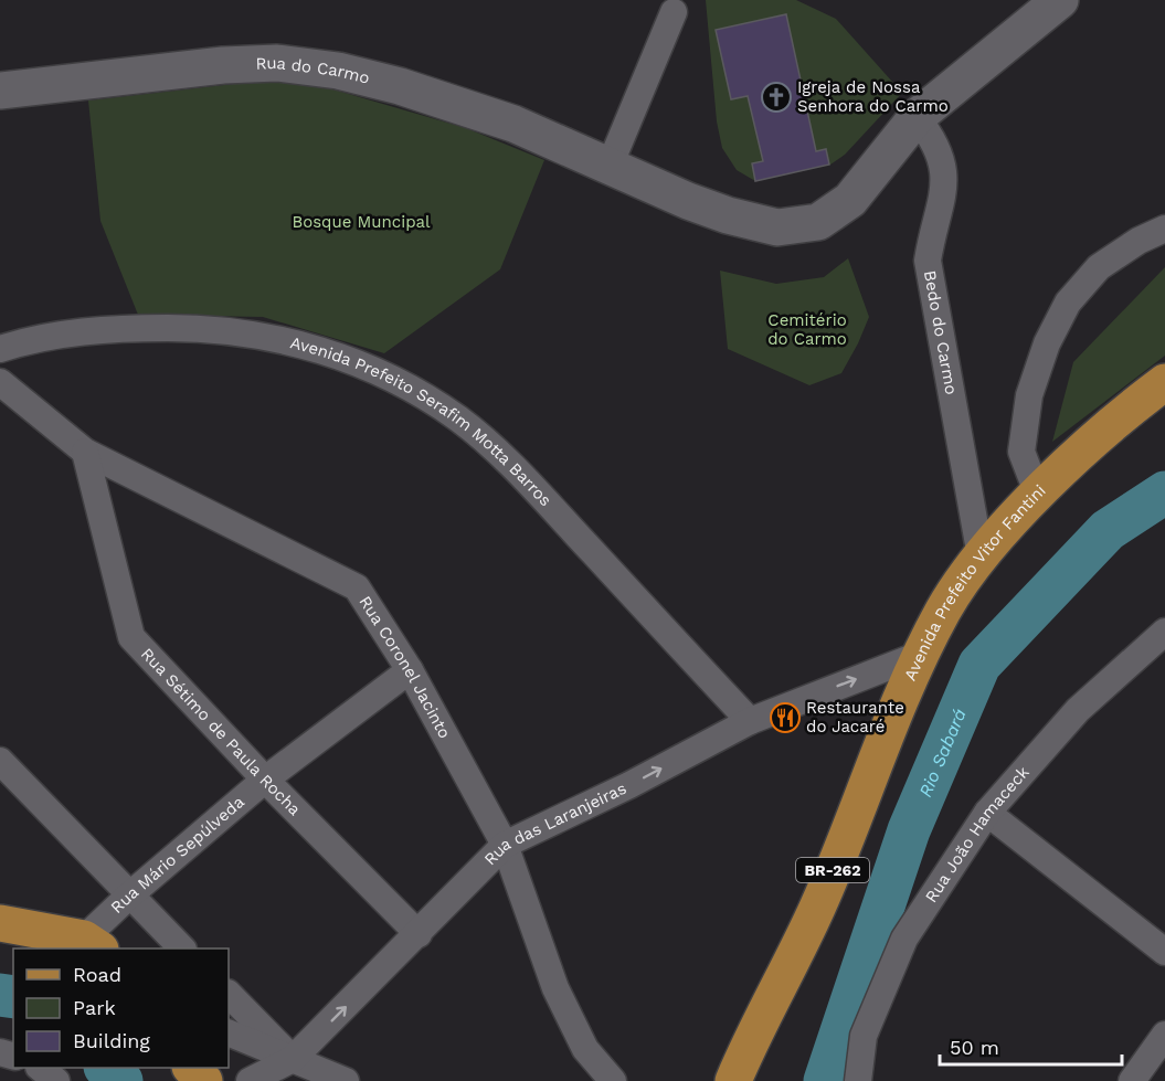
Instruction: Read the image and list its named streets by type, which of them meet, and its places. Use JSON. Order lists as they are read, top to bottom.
{
  "streets": {
    "main road": ["Rua do Carmo", "Avenida Prefeito Vitor Fantini", "BR-262"],
    "street": [
      "Bedo do Carmo",
      "Avenida Prefeito Serafim Motta Barros",
      "Rua Coronel Jacinto",
      "Rua Sétimo de Paula Rocha",
      "Rua das Laranjeiras",
      "Rua João Hamaceck",
      "Rua Mário Sepúlveda"
    ]
  },
  "crossings": [
    ["Rua do Carmo", "Bedo do Carmo"],
    ["Bedo do Carmo", "Avenida Prefeito Vitor Fantini"],
    ["Avenida Prefeito Serafim Motta Barros", "Rua das Laranjeiras"],
    ["Avenida Prefeito Vitor Fantini", "Rua das Laranjeiras"],
    ["Rua Coronel Jacinto", "Rua Sétimo de Paula Rocha"],
    ["Rua Coronel Jacinto", "Rua das Laranjeiras"],
    ["Rua Coronel Jacinto", "Rua Mário Sepúlveda"],
    ["Rua Sétimo de Paula Rocha", "Rua das Laranjeiras"],
    ["Rua Sétimo de Paula Rocha", "Rua Mário Sepúlveda"]
  ],
  "one_way": ["Rua das Laranjeiras"],
  "water": ["Rio Sabará"],
  "parks": ["Bosque Muncipal", "Cemitério do Carmo"],
  "places": {
    "church": ["Igreja de Nossa Senhora do Carmo"],
    "restaurant": ["Restaurante do Jacaré"]
  },
  "legend": ["Road", "Park", "Building"],
  "scale_bar": "50 m"
}
